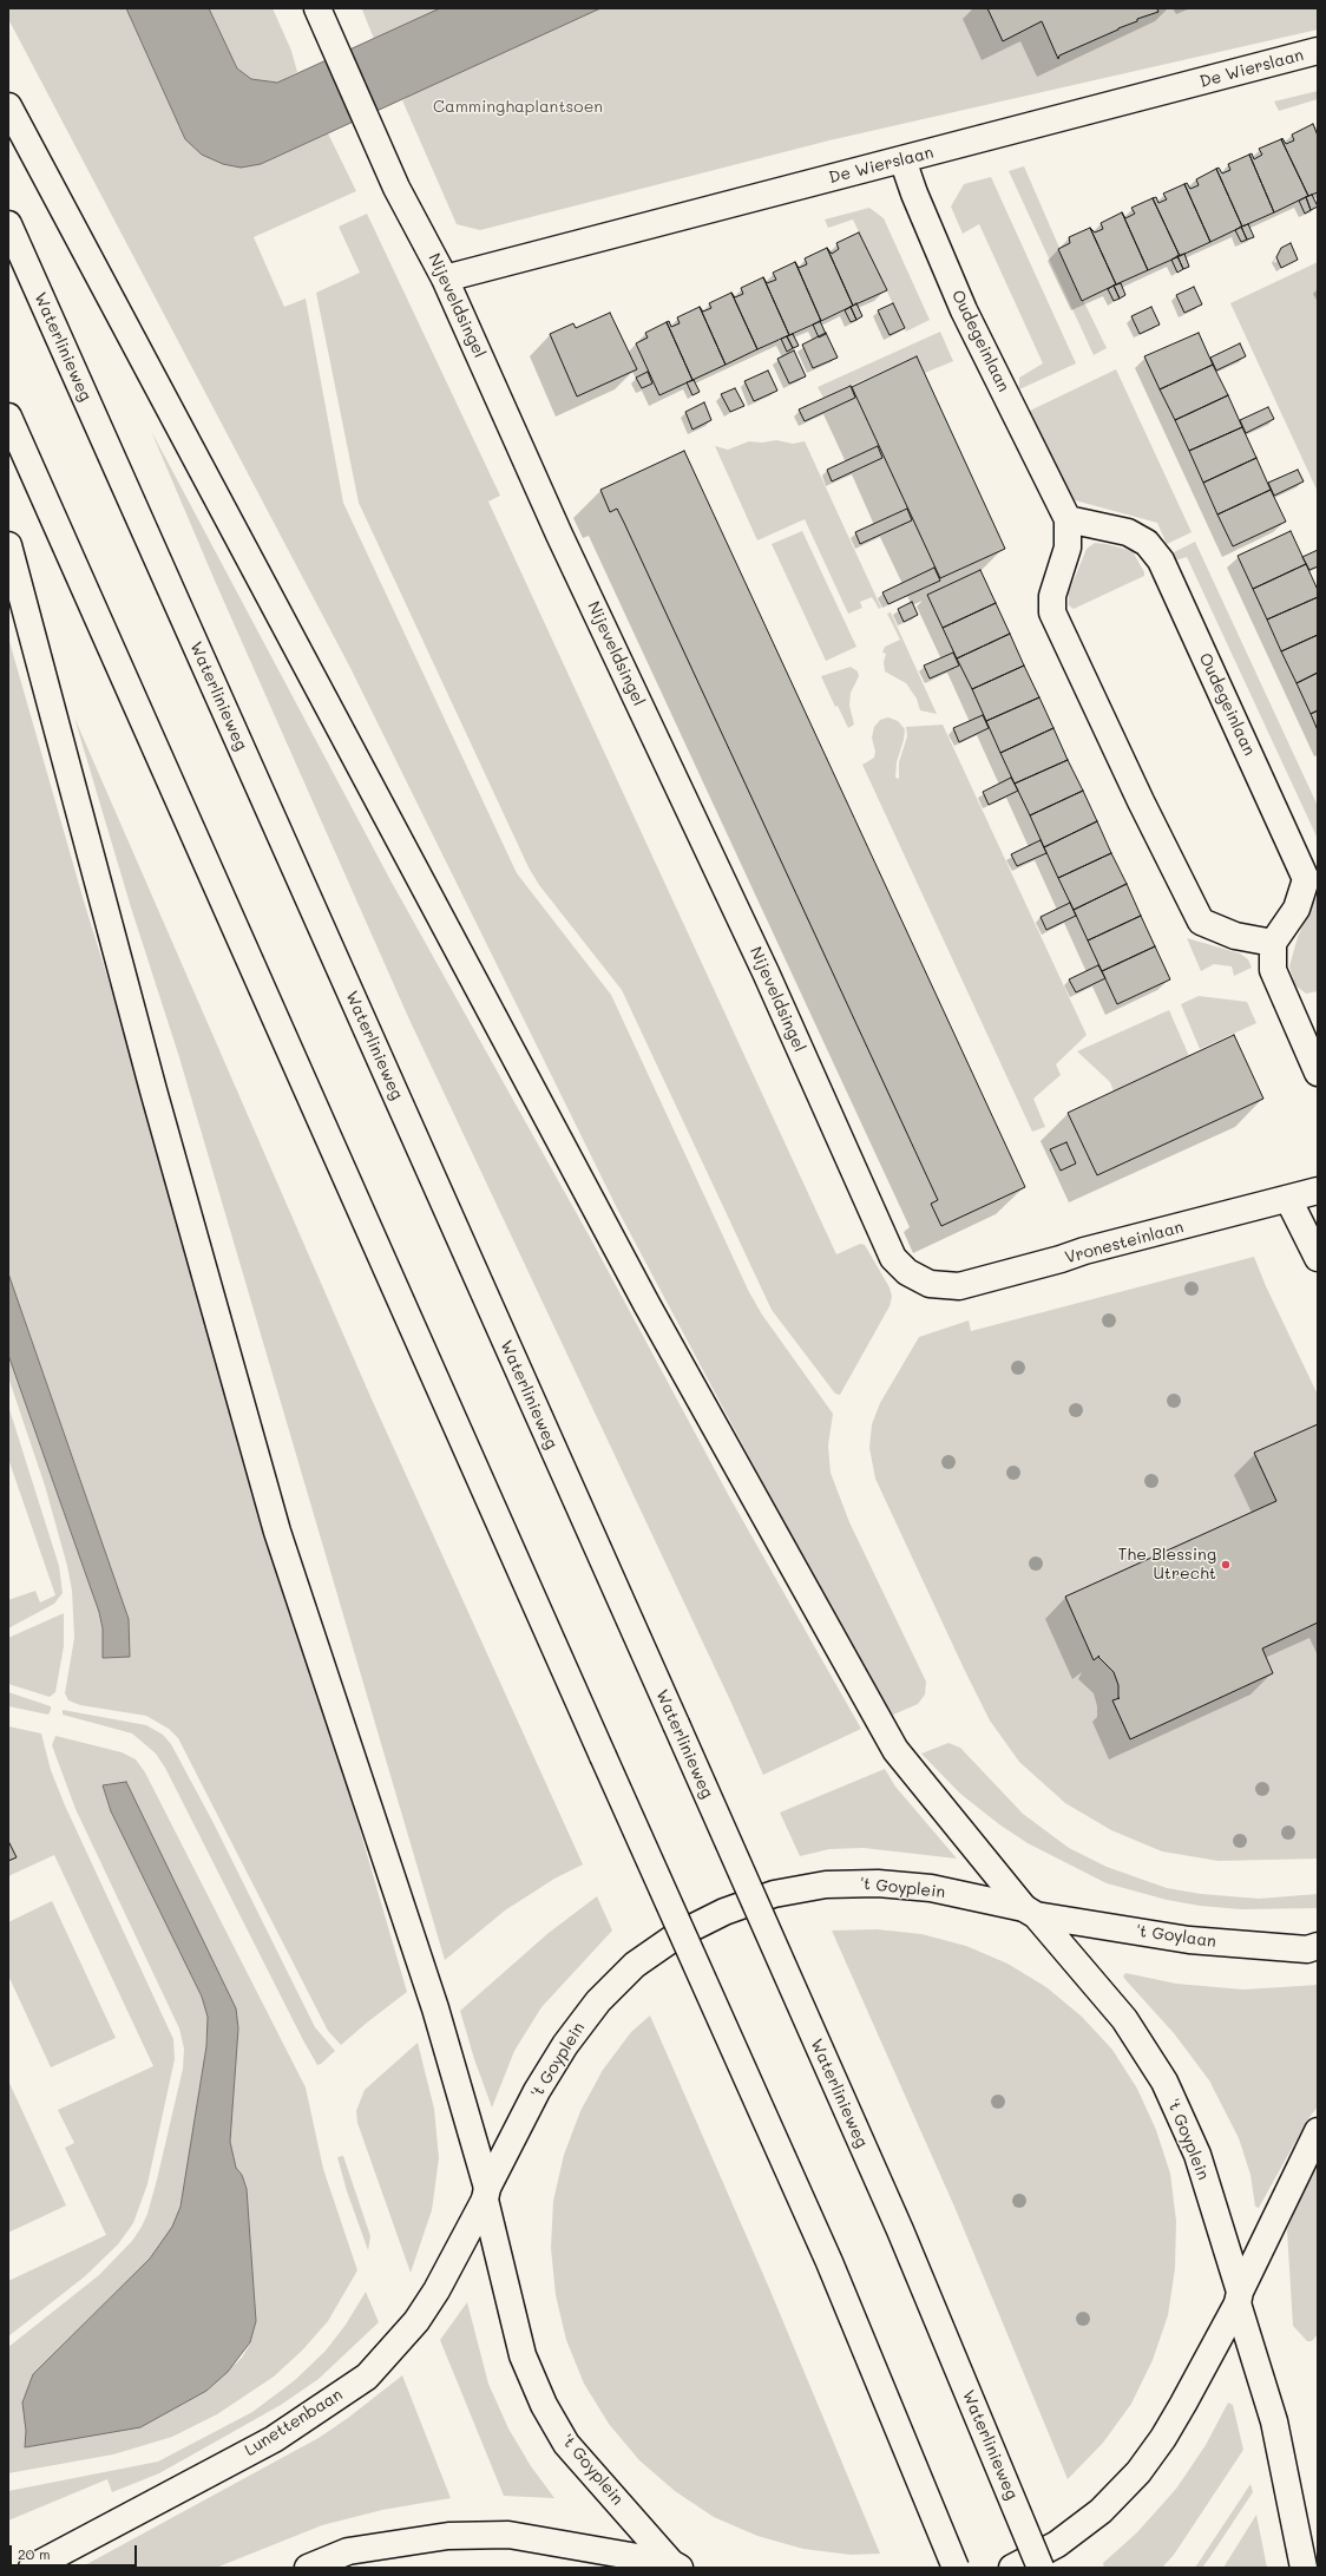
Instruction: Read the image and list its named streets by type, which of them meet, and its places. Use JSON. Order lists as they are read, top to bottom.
{
  "streets": {
    "main road": [
      "De Wierslaan",
      "Nijeveldsingel",
      "Oudegeinlaan",
      "Waterlinieweg",
      "Vronesteinlaan",
      "'t Goyplein",
      "'t Goylaan",
      "Lunettenbaan"
    ]
  },
  "crossings": [
    ["De Wierslaan", "Nijeveldsingel"],
    ["De Wierslaan", "Oudegeinlaan"],
    ["Nijeveldsingel", "Vronesteinlaan"],
    ["'t Goyplein", "'t Goylaan"],
    ["'t Goyplein", "Lunettenbaan"]
  ],
  "parks": ["Camminghaplantsoen"],
  "places": ["The Blessing Utrecht"],
  "scale_bar": "20 m"
}
